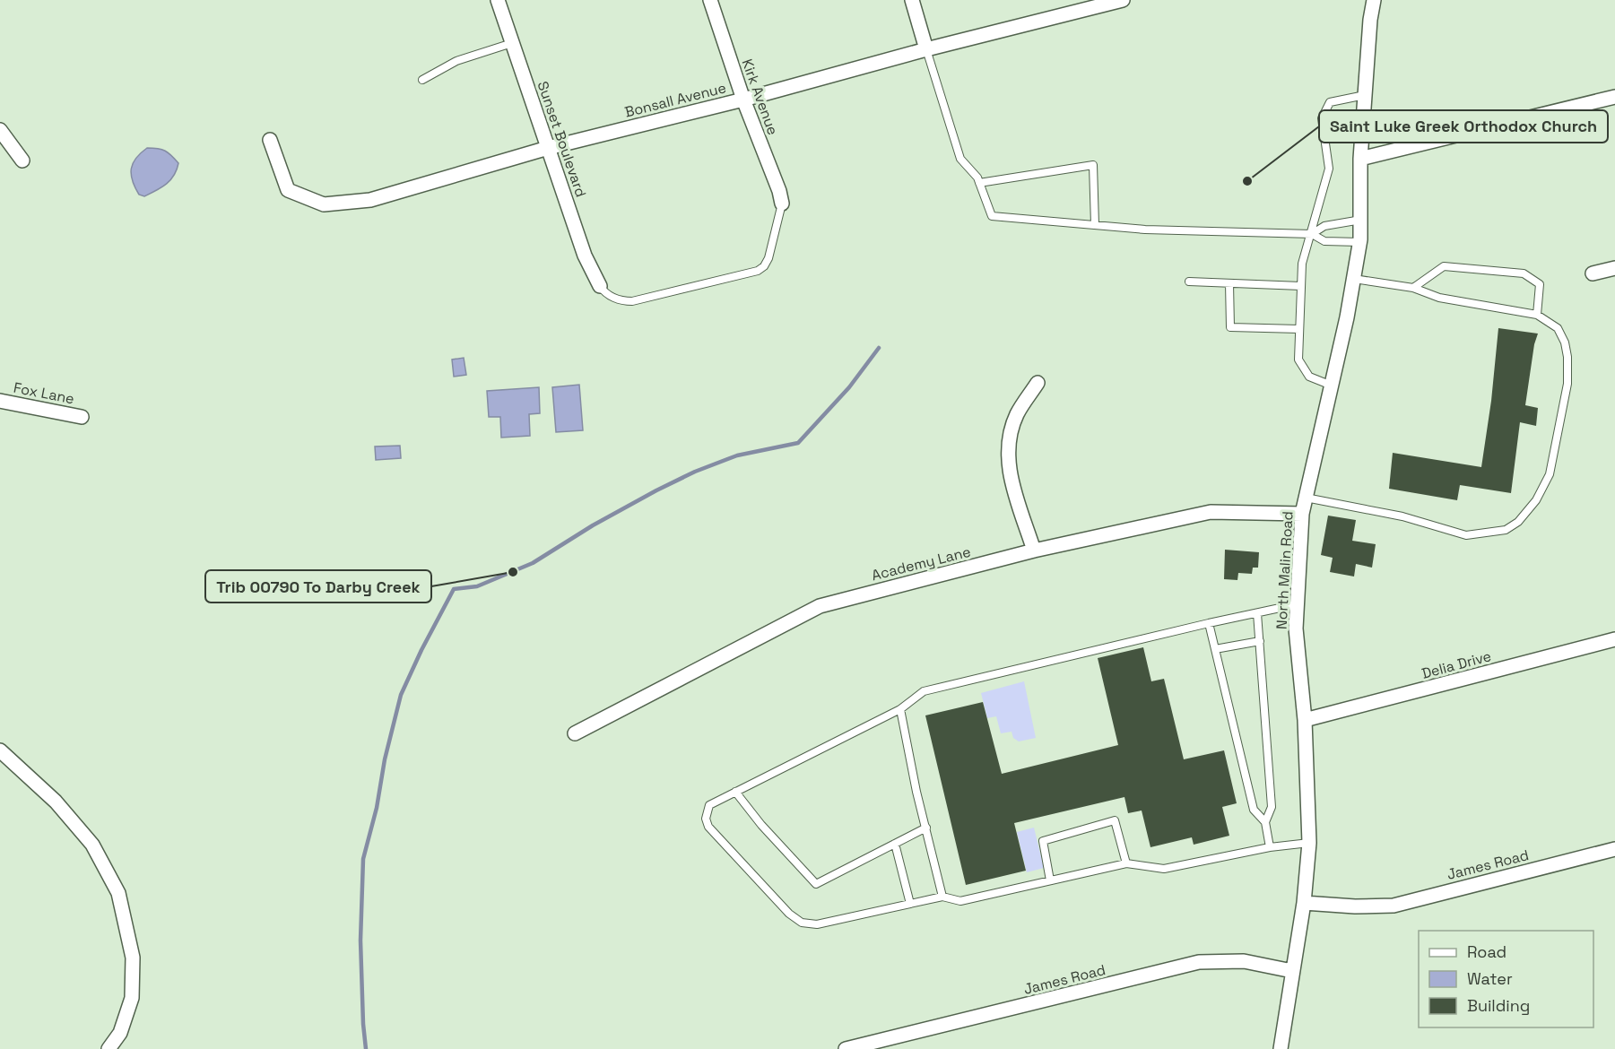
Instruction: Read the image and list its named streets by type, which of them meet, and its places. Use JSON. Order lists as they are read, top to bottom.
{
  "streets": {
    "street": [
      "Kirk Avenue",
      "Bonsall Avenue",
      "Sunset Boulevard",
      "Fox Lane",
      "Academy Lane",
      "North Malin Road",
      "Delia Drive",
      "James Road"
    ]
  },
  "crossings": [
    ["Kirk Avenue", "Bonsall Avenue"],
    ["Bonsall Avenue", "Sunset Boulevard"],
    ["Academy Lane", "North Malin Road"],
    ["North Malin Road", "Delia Drive"],
    ["North Malin Road", "James Road"]
  ],
  "places": ["Saint Luke Greek Orthodox Church", "Trib 00790 To Darby Creek"],
  "legend": ["Road", "Water", "Building"]
}
